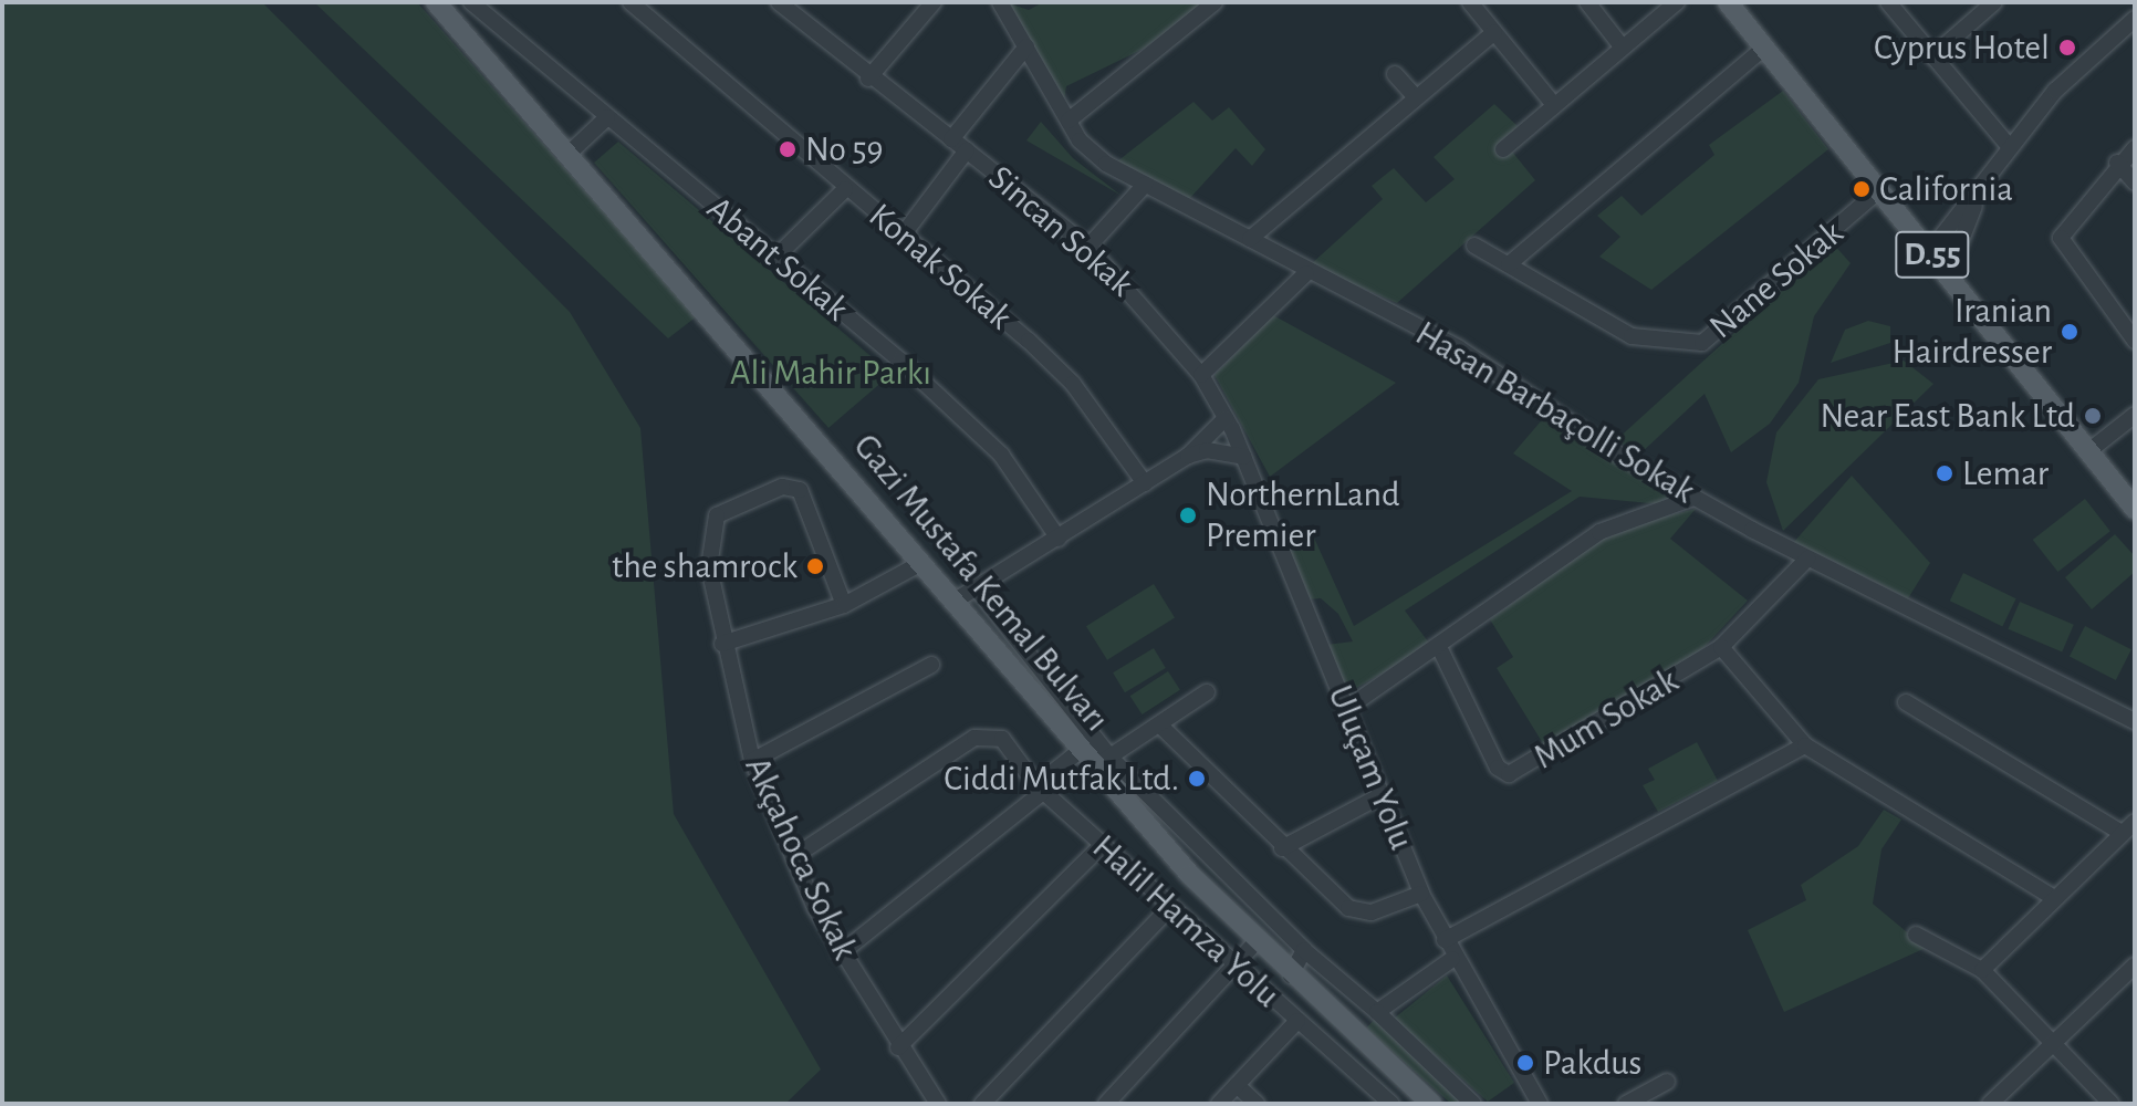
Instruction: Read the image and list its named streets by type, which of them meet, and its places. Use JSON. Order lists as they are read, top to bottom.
{
  "streets": {
    "main road": ["D.55", "Gazi Mustafa Kemal Bulvarı"],
    "street": [
      "Sincan Sokak",
      "Abant Sokak",
      "Konak Sokak",
      "Nane Sokak",
      "Hasan Barbaçolli Sokak",
      "Mum Sokak",
      "Uluçam Yolu",
      "Akçahoca Sokak",
      "Halil Hamza Yolu"
    ]
  },
  "crossings": [
    ["Sincan Sokak", "Uluçam Yolu"],
    ["D.55", "Nane Sokak"],
    ["Hasan Barbaçolli Sokak", "Mum Sokak"],
    ["Akçahoca Sokak", "Halil Hamza Yolu"]
  ],
  "parks": ["Ali Mahir Parkı"],
  "places": [
    "Cyprus Hotel",
    "No 59",
    "California",
    "Iranian Hairdresser",
    "Near East Bank Ltd",
    "Lemar",
    "NorthernLand Premier",
    "the shamrock",
    "Ciddi Mutfak Ltd.",
    "Pakdus"
  ]
}
